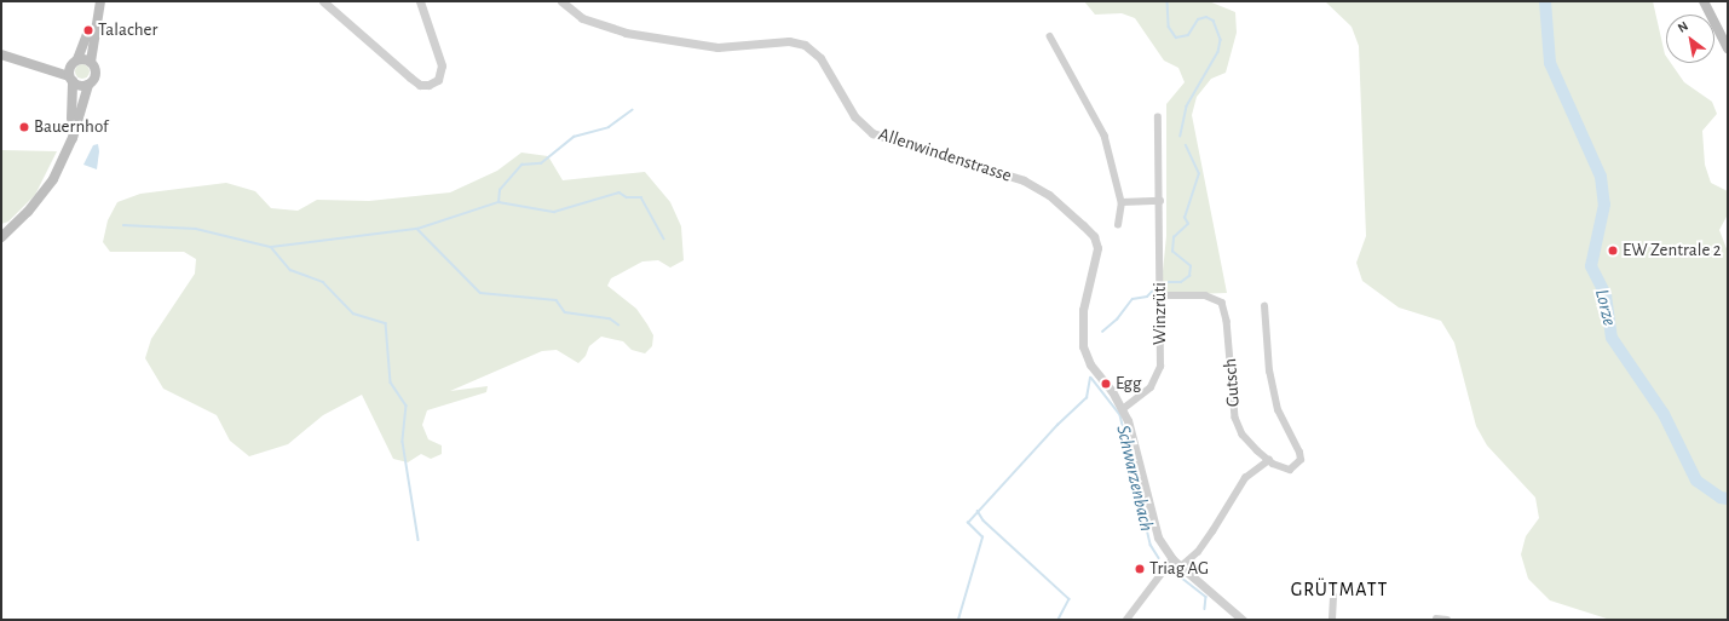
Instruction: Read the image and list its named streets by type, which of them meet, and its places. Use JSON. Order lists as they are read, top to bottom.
{
  "streets": {
    "street": ["Allenwindenstrasse", "Winzrüti", "Gutsch"]
  },
  "crossings": [
    ["Allenwindenstrasse", "Winzrüti"],
    ["Winzrüti", "Gutsch"]
  ],
  "districts": ["GRÜTMATT"],
  "water": ["Lorze", "Schwarzenbach"],
  "places": [
    "Talacher",
    "Bauernhof",
    "EW Zentrale 2",
    "Egg",
    "Triag AG"
  ],
  "north": "top left"
}
